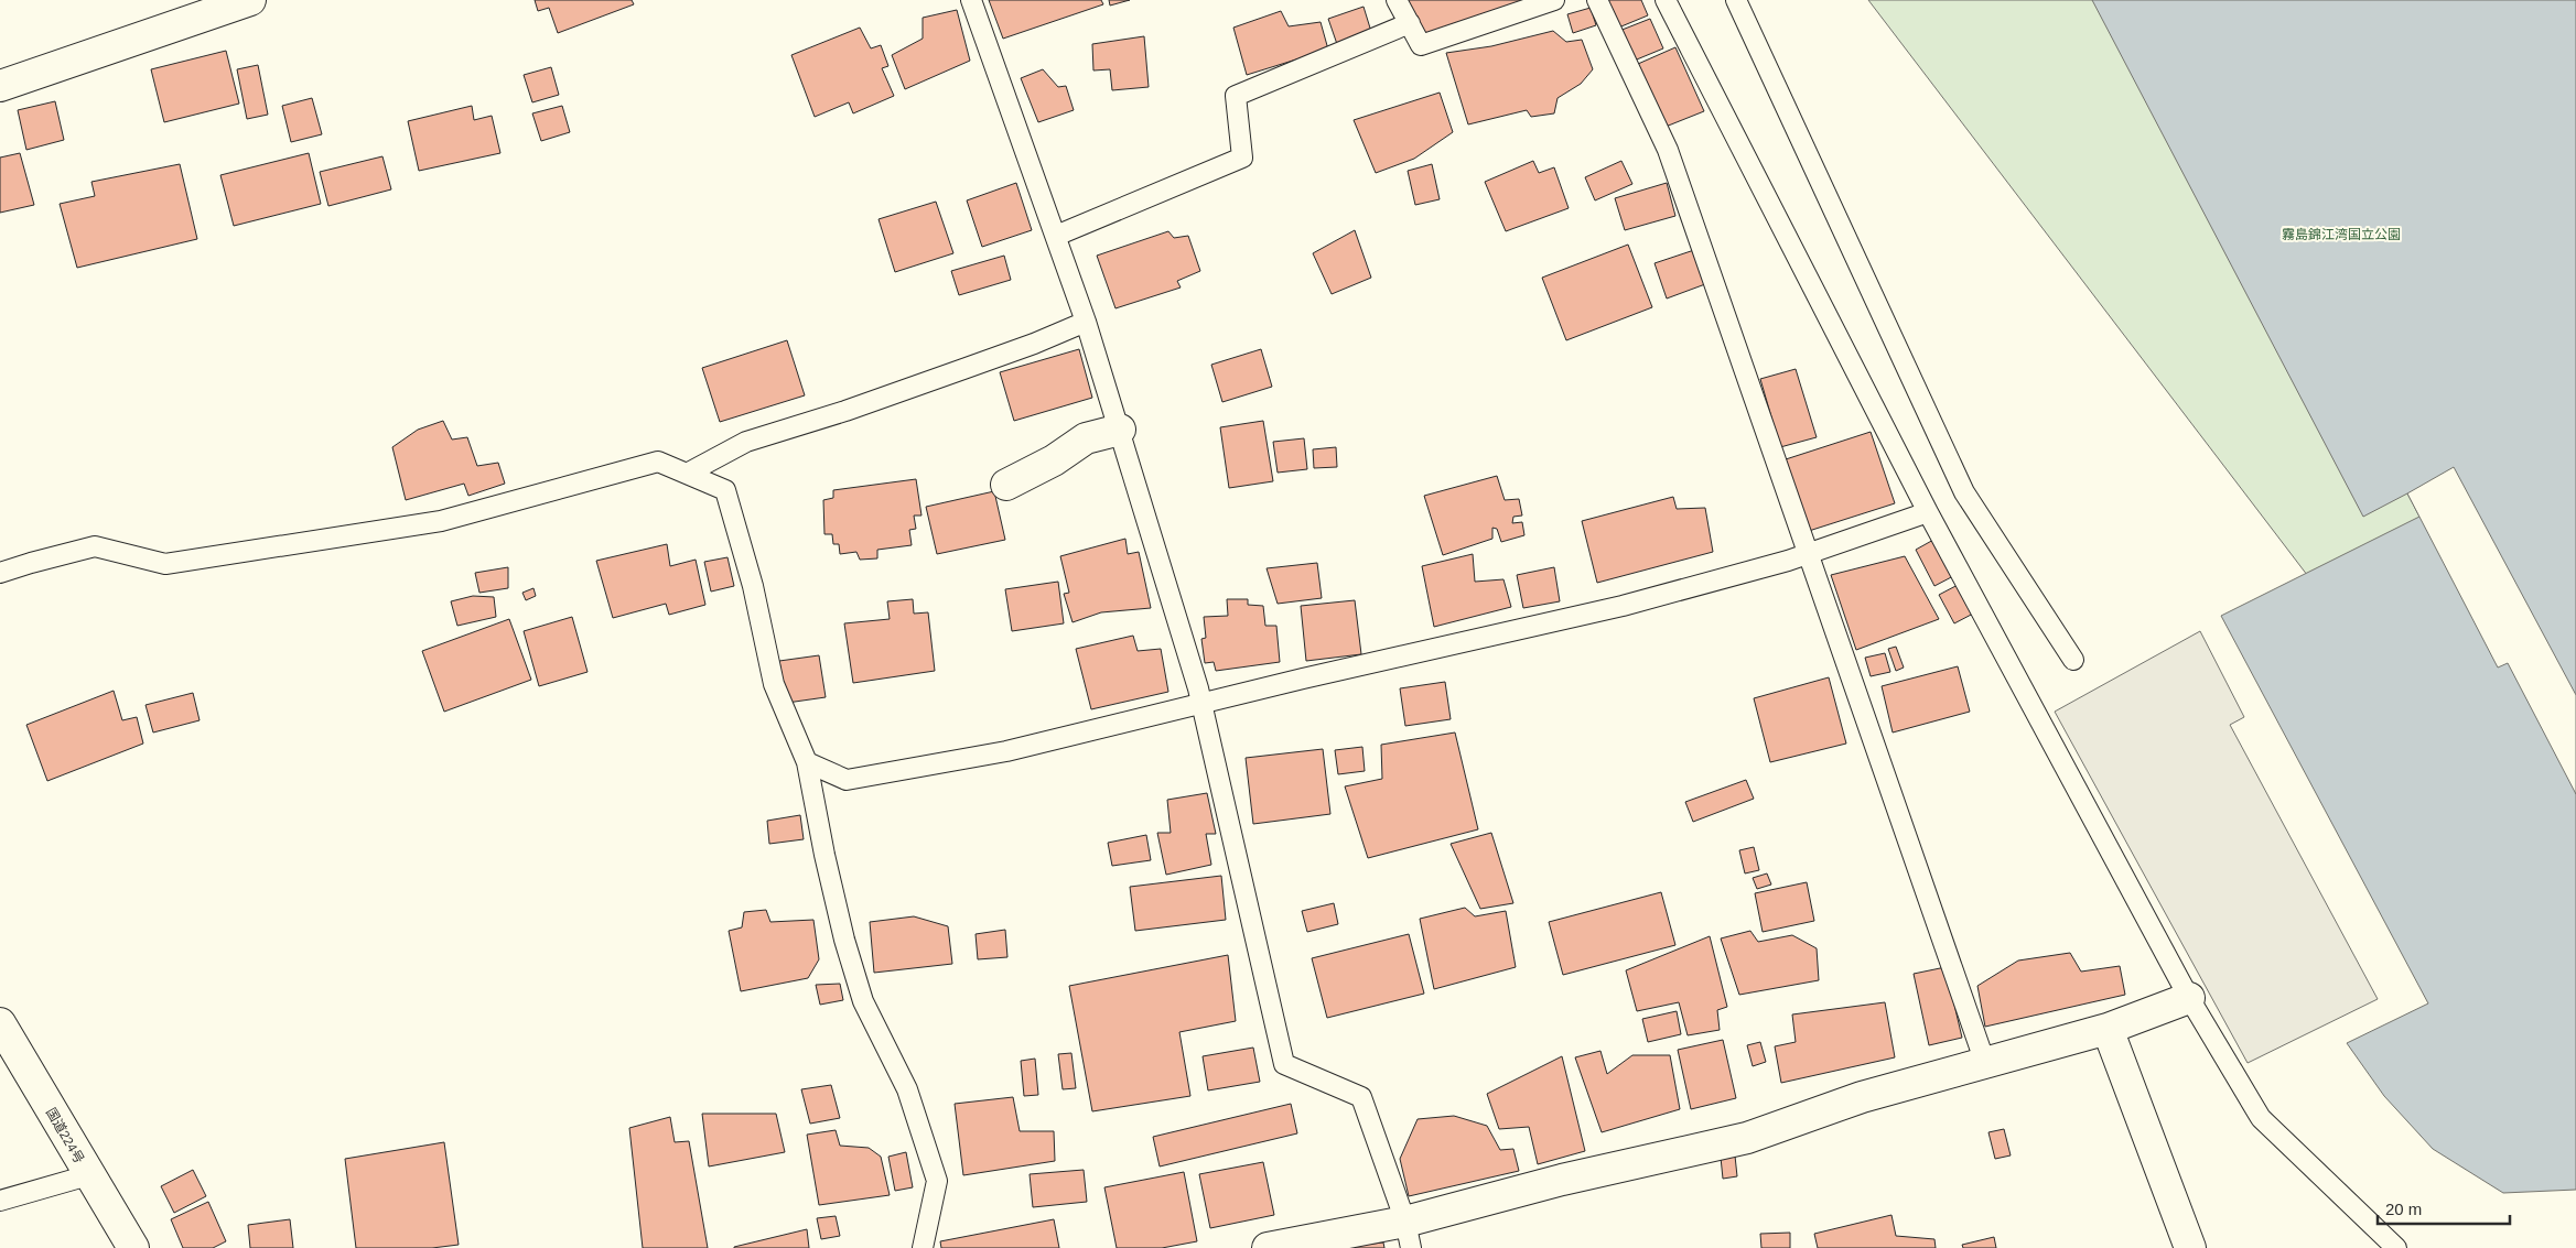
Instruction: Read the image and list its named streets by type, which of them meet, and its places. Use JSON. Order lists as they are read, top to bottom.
{
  "streets": {
    "main road": ["国道224号"]
  },
  "parks": ["霧島錦江湾国立公園"],
  "scale_bar": "20 m"
}
